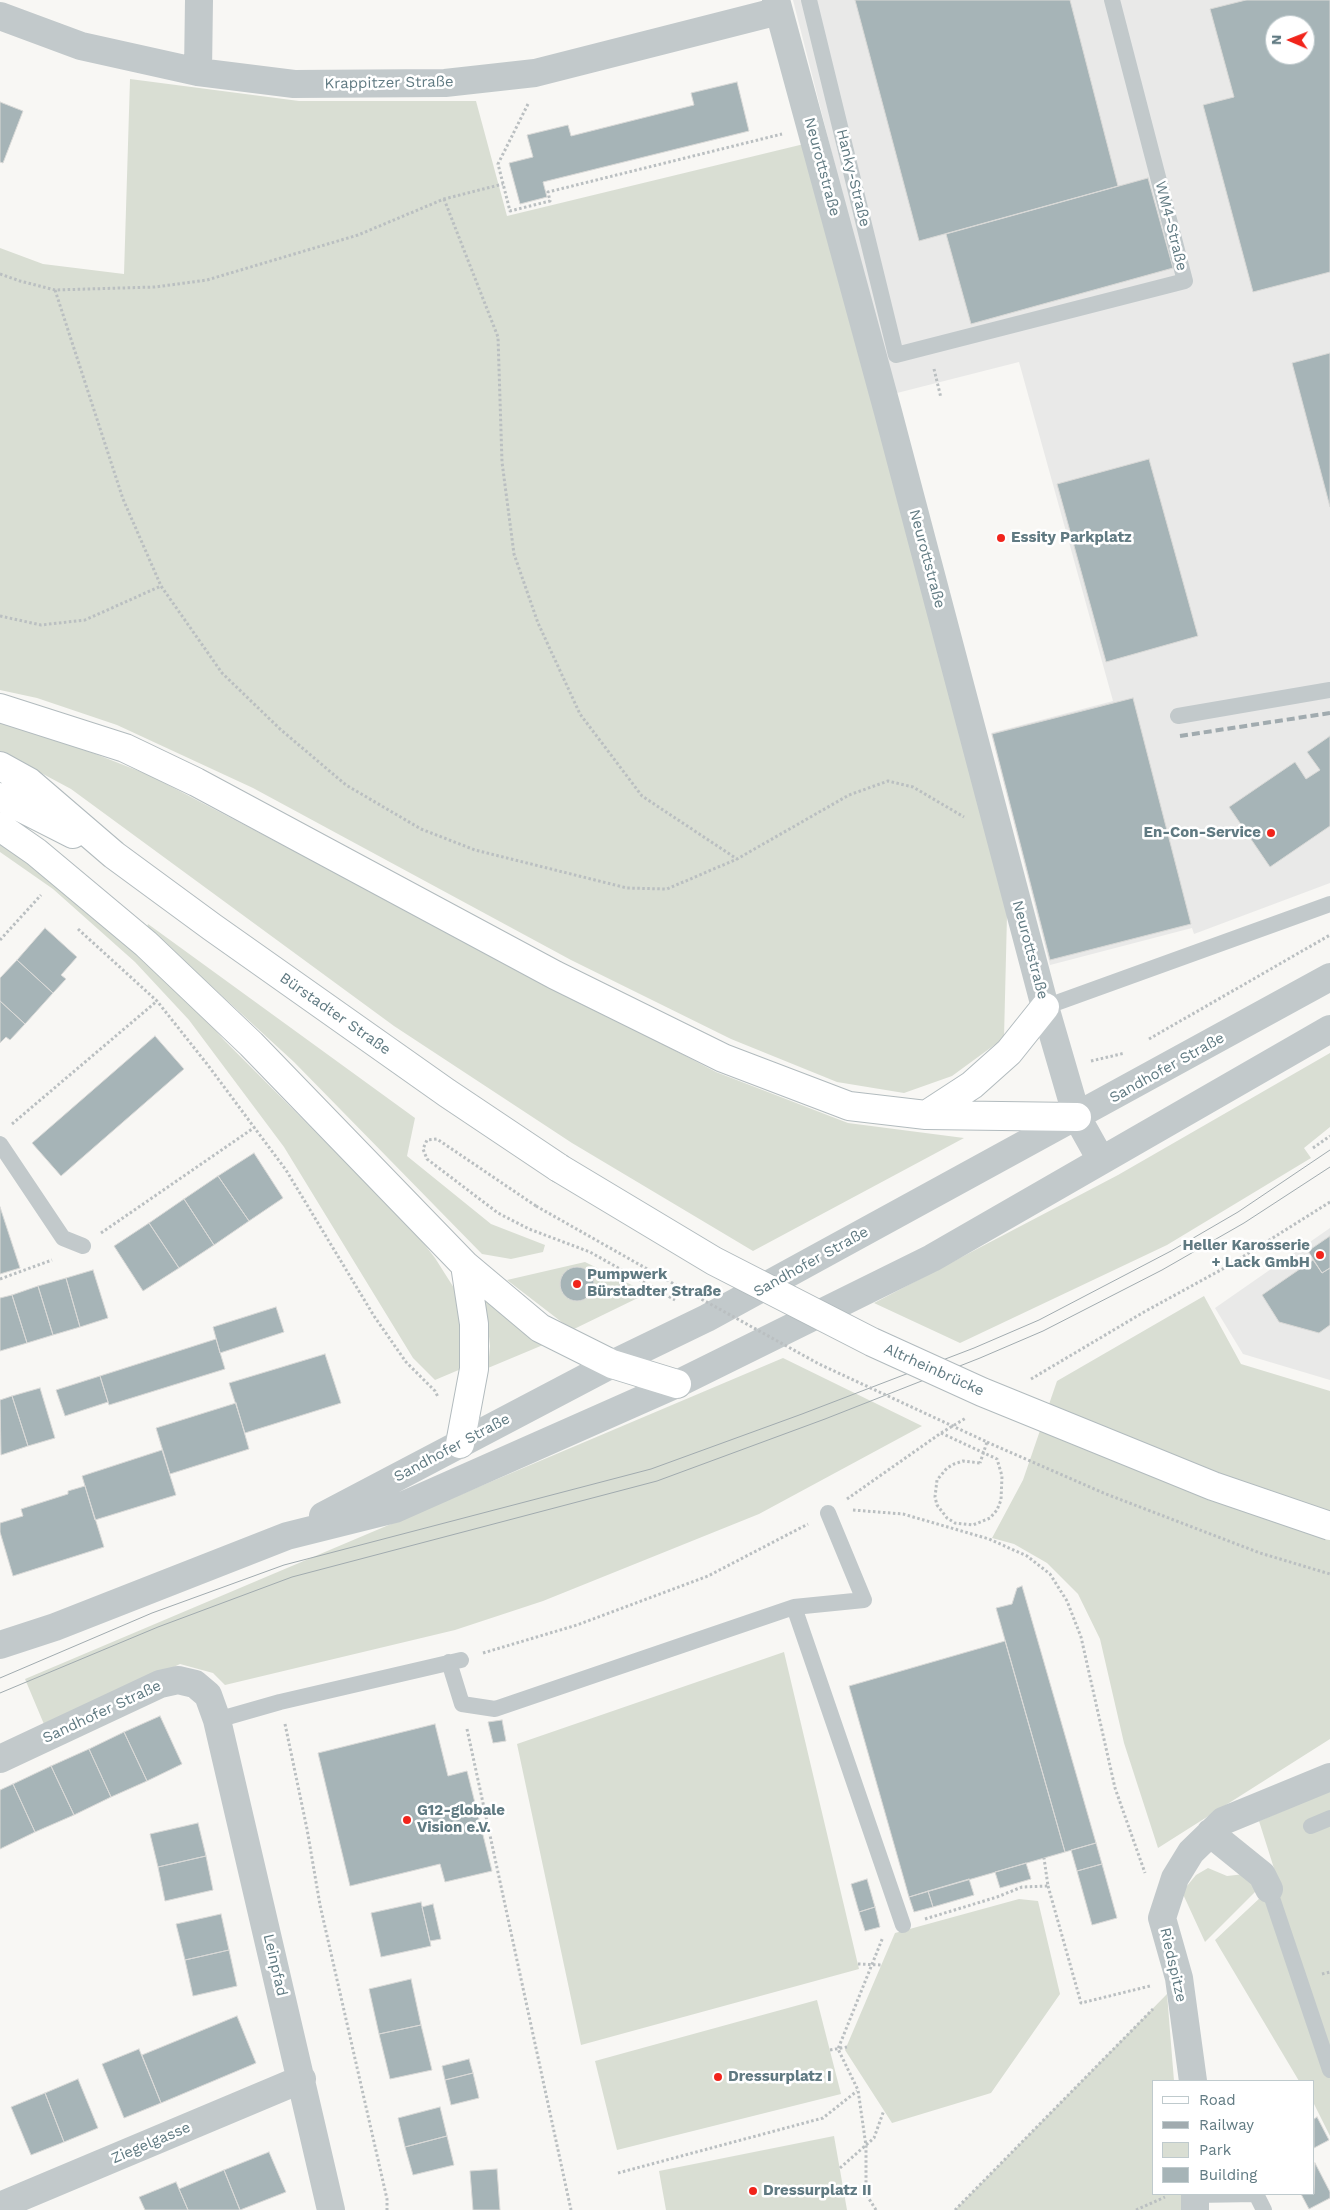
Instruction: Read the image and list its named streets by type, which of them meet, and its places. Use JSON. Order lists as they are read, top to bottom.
{
  "streets": {
    "main road": ["Bürstadter Straße", "Altrheinbrücke"],
    "street": [
      "Krappitzer Straße",
      "Neurottstraße",
      "Sandhofer Straße",
      "Leinpfad",
      "Riedspitze",
      "Ziegelgasse"
    ],
    "lane": ["Hanky-Straße", "WM4-Straße"]
  },
  "crossings": [
    ["Krappitzer Straße", "Neurottstraße"],
    ["Neurottstraße", "Sandhofer Straße"],
    ["Hanky-Straße", "WM4-Straße"],
    ["Bürstadter Straße", "Altrheinbrücke"],
    ["Sandhofer Straße", "Leinpfad"],
    ["Leinpfad", "Ziegelgasse"]
  ],
  "places": [
    "Essity Parkplatz",
    "En-Con-Service",
    "Heller Karosserie + Lack GmbH",
    "Pumpwerk Bürstadter Straße",
    "G12-globale Vision e.V.",
    "Dressurplatz I",
    "Dressurplatz II"
  ],
  "legend": [
    "Road",
    "Railway",
    "Park",
    "Building"
  ],
  "north": "left"
}
